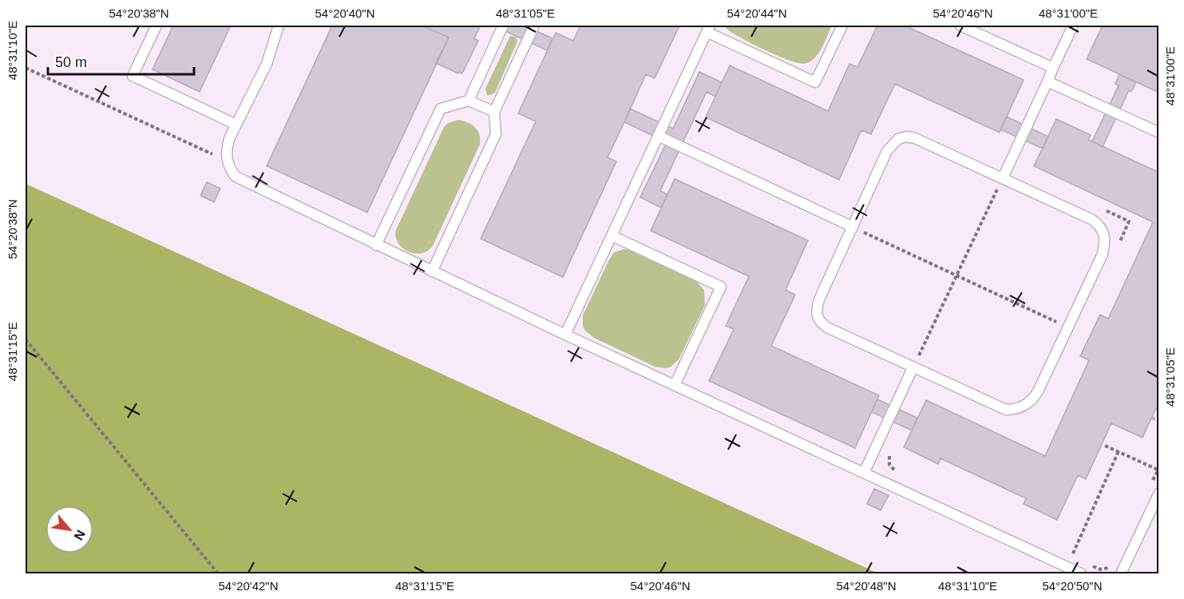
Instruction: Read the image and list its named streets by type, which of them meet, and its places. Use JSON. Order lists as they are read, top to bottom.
{
  "scale_bar": "50 m",
  "north": "bottom right",
  "coordinates": [
    "54°20'38\"N",
    "54°20'40\"N",
    "48°31'05\"E",
    "54°20'44\"N",
    "54°20'46\"N",
    "48°31'00\"E",
    "48°31'10\"E",
    "48°31'15\"E",
    "54°20'42\"N",
    "54°20'48\"N",
    "54°20'50\"N"
  ]
}
